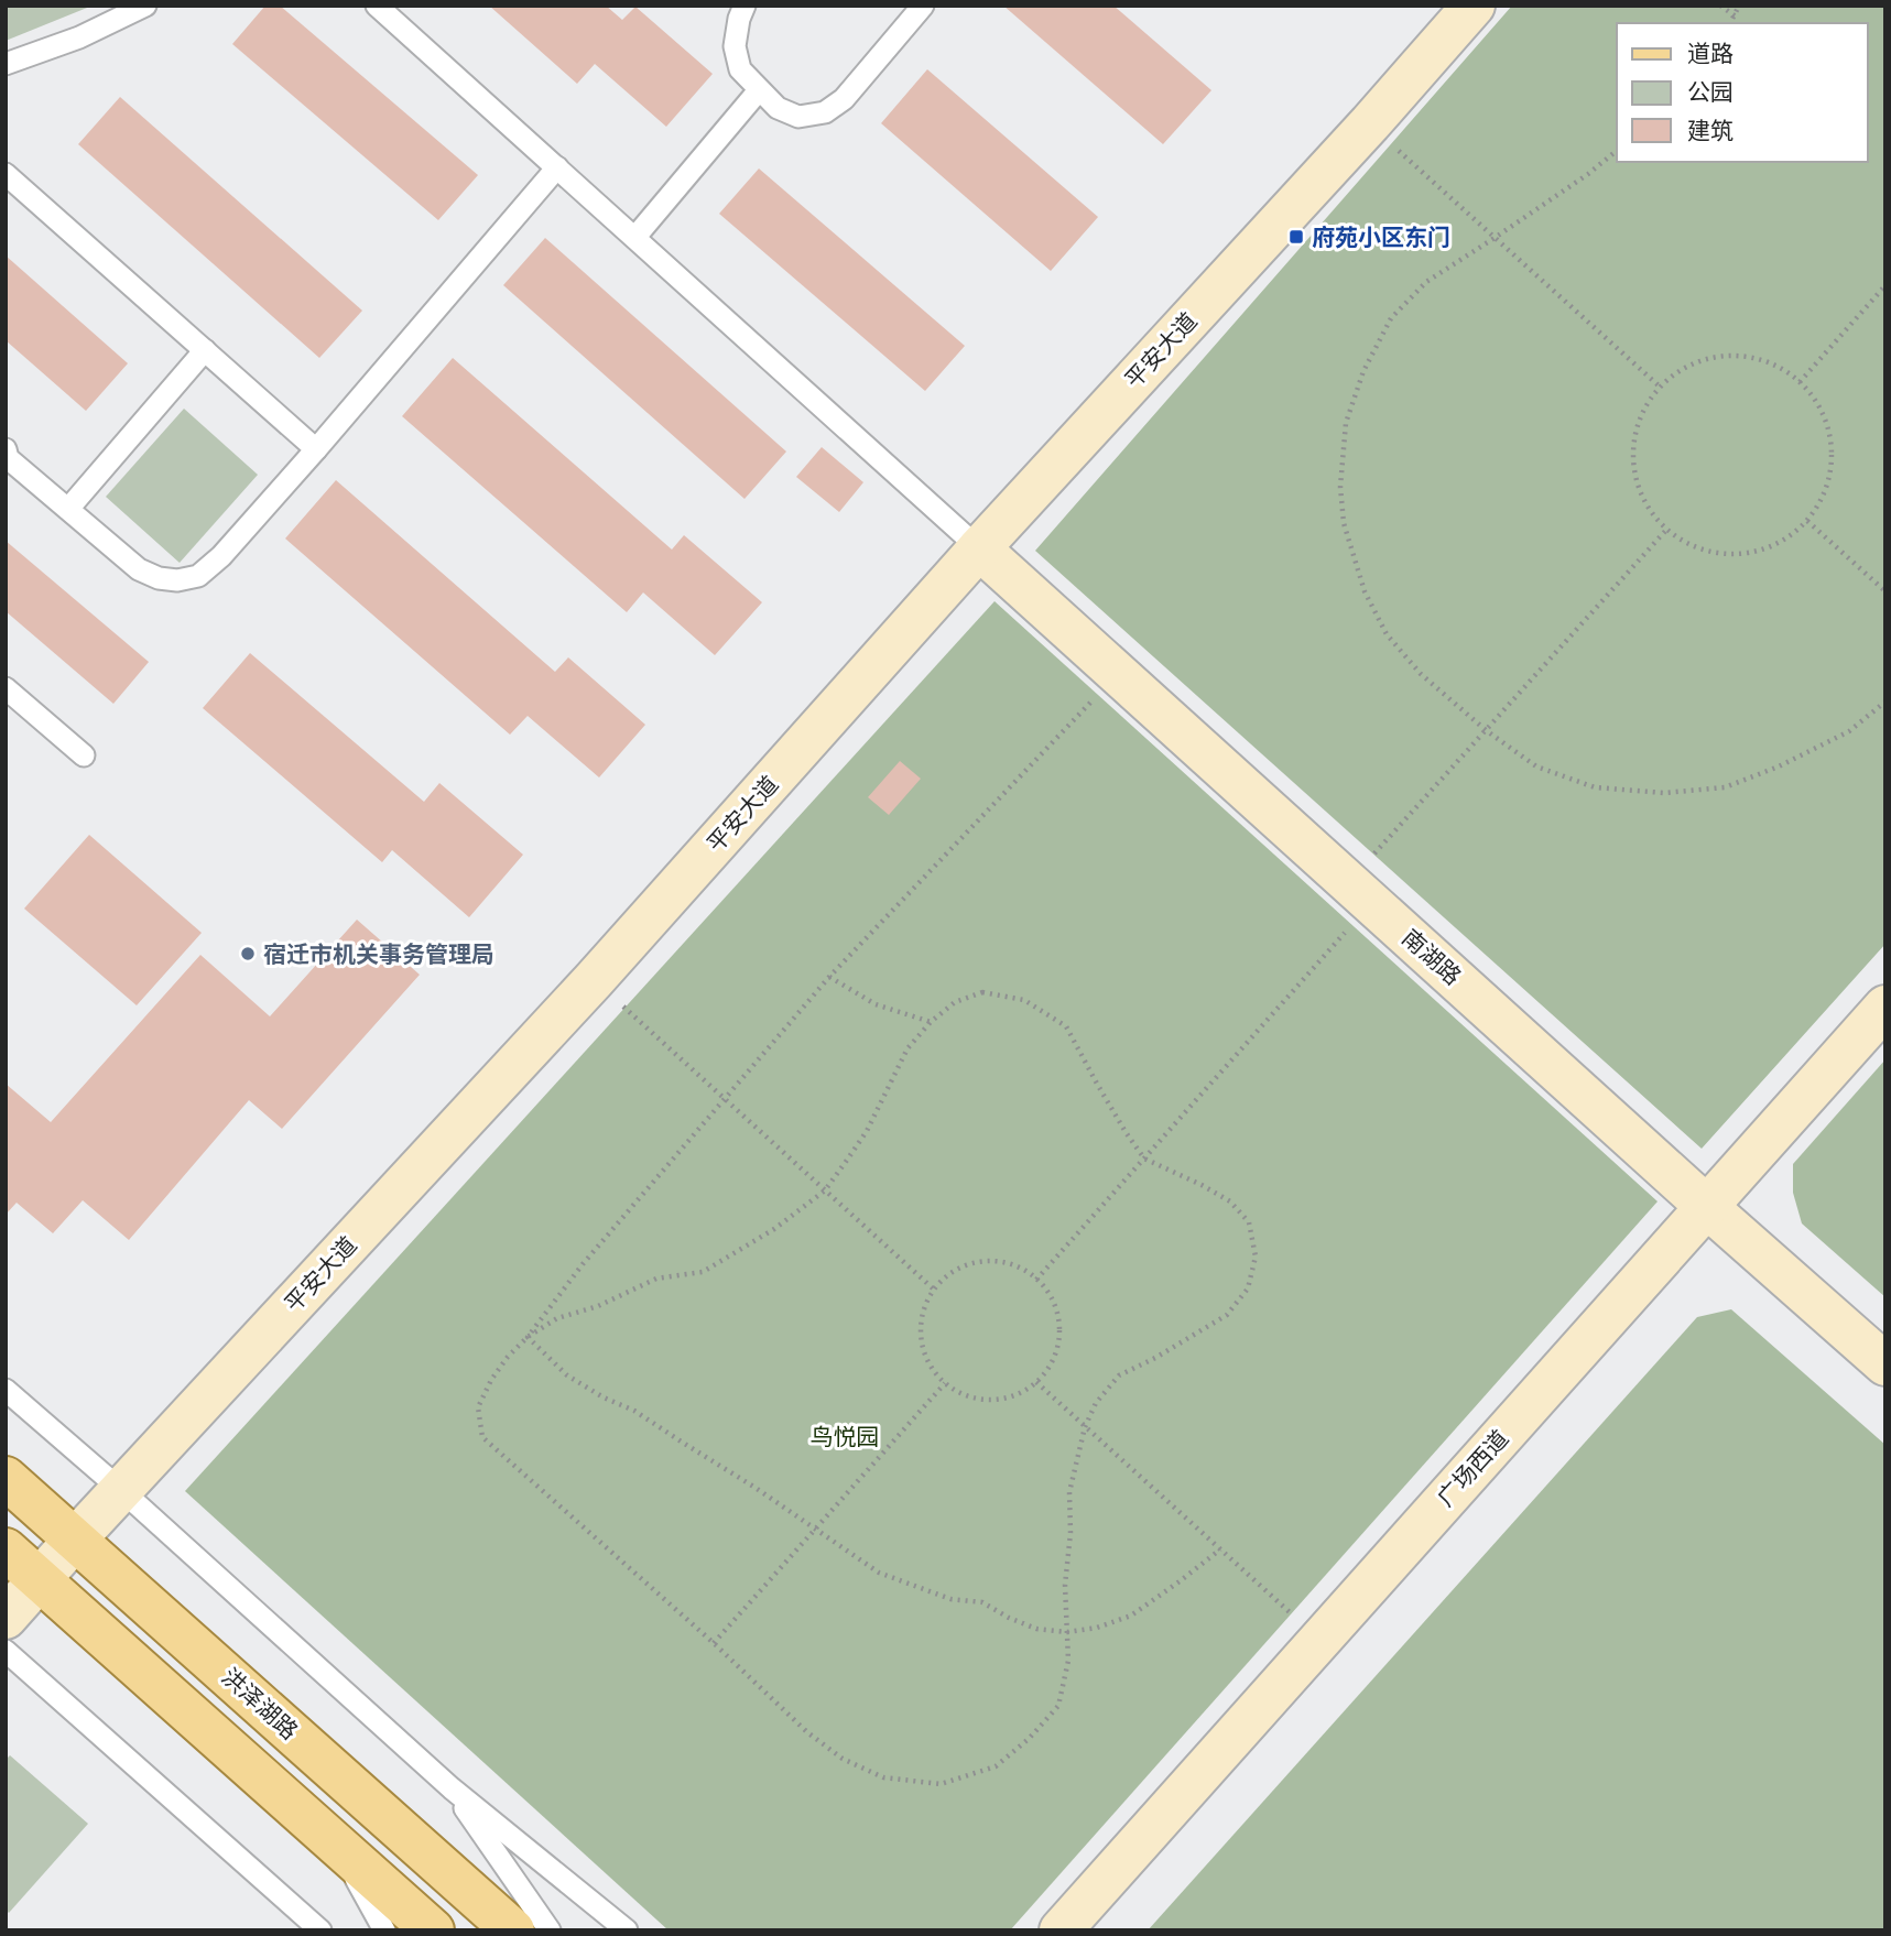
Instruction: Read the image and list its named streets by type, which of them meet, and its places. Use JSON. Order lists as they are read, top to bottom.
{
  "streets": {
    "main road": ["洪泽湖路"],
    "street": ["平安大道", "南湖路", "广场西道"]
  },
  "crossings": [
    ["平安大道", "南湖路"],
    ["平安大道", "洪泽湖路"],
    ["南湖路", "广场西道"]
  ],
  "parks": ["鸟悦园"],
  "places": {
    "transit": ["府苑小区东门"],
    "other": ["宿迁市机关事务管理局"]
  },
  "legend": ["道路", "公园", "建筑"]
}
